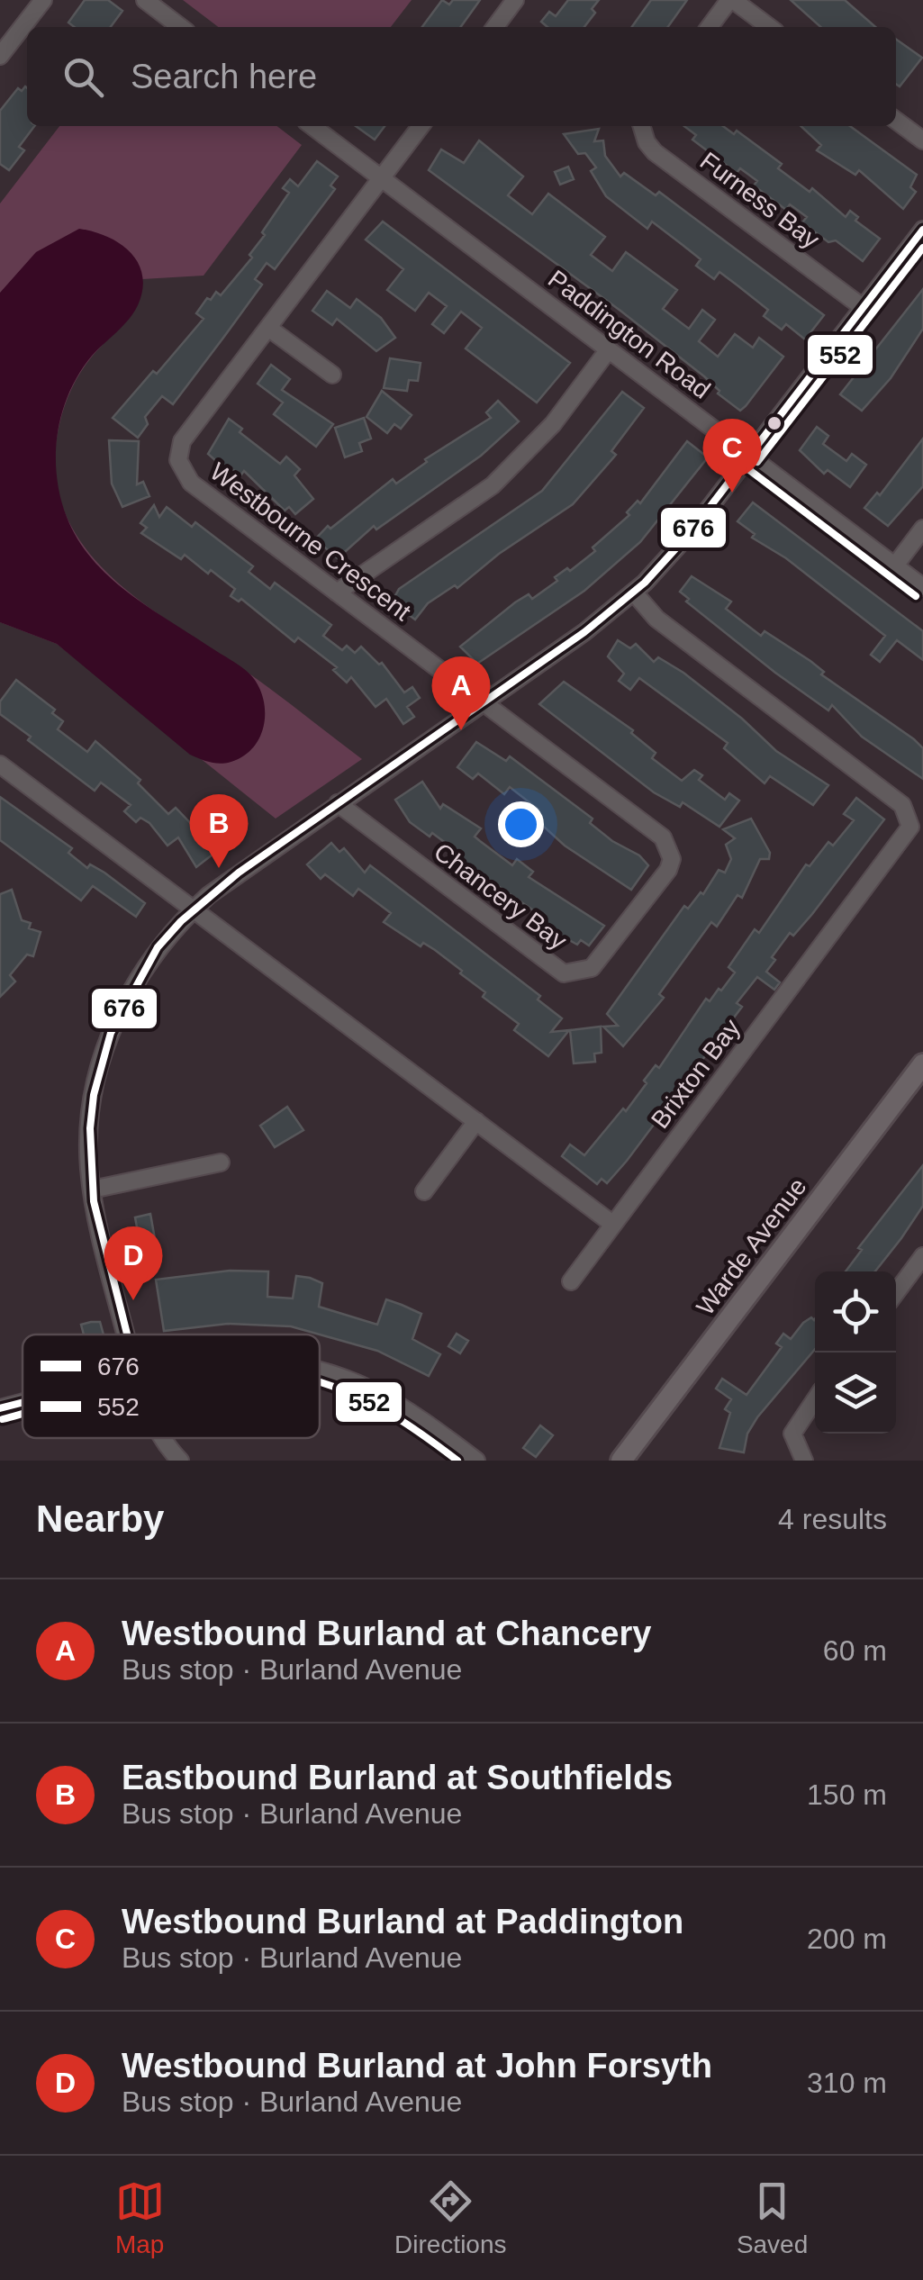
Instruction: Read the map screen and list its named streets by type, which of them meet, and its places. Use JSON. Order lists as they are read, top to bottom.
{
  "streets": {
    "main road": ["Warde Avenue"],
    "street": [
      "Furness Bay",
      "Paddington Road",
      "Westbourne Crescent",
      "Chancery Bay",
      "Brixton Bay"
    ]
  },
  "crossings": [
    ["Paddington Road", "Westbourne Crescent"],
    ["Westbourne Crescent", "Chancery Bay"]
  ],
  "lines": ["transit line 676", "transit line 552"],
  "legend": ["676", "552"],
  "page": {
    "search": "Search here",
    "pins": [
      "C",
      "A",
      "B",
      "D"
    ],
    "heading": ["Nearby", "4 results"],
    "list": [
      {
        "mark": "A",
        "name": "Westbound Burland at Chancery",
        "note": "Bus stop · Burland Avenue",
        "value": "60 m"
      },
      {
        "mark": "B",
        "name": "Eastbound Burland at Southfields",
        "note": "Bus stop · Burland Avenue",
        "value": "150 m"
      },
      {
        "mark": "C",
        "name": "Westbound Burland at Paddington",
        "note": "Bus stop · Burland Avenue",
        "value": "200 m"
      },
      {
        "mark": "D",
        "name": "Westbound Burland at John Forsyth",
        "note": "Bus stop · Burland Avenue",
        "value": "310 m"
      }
    ],
    "nav": ["Map", "Directions", "Saved"]
  }
}
